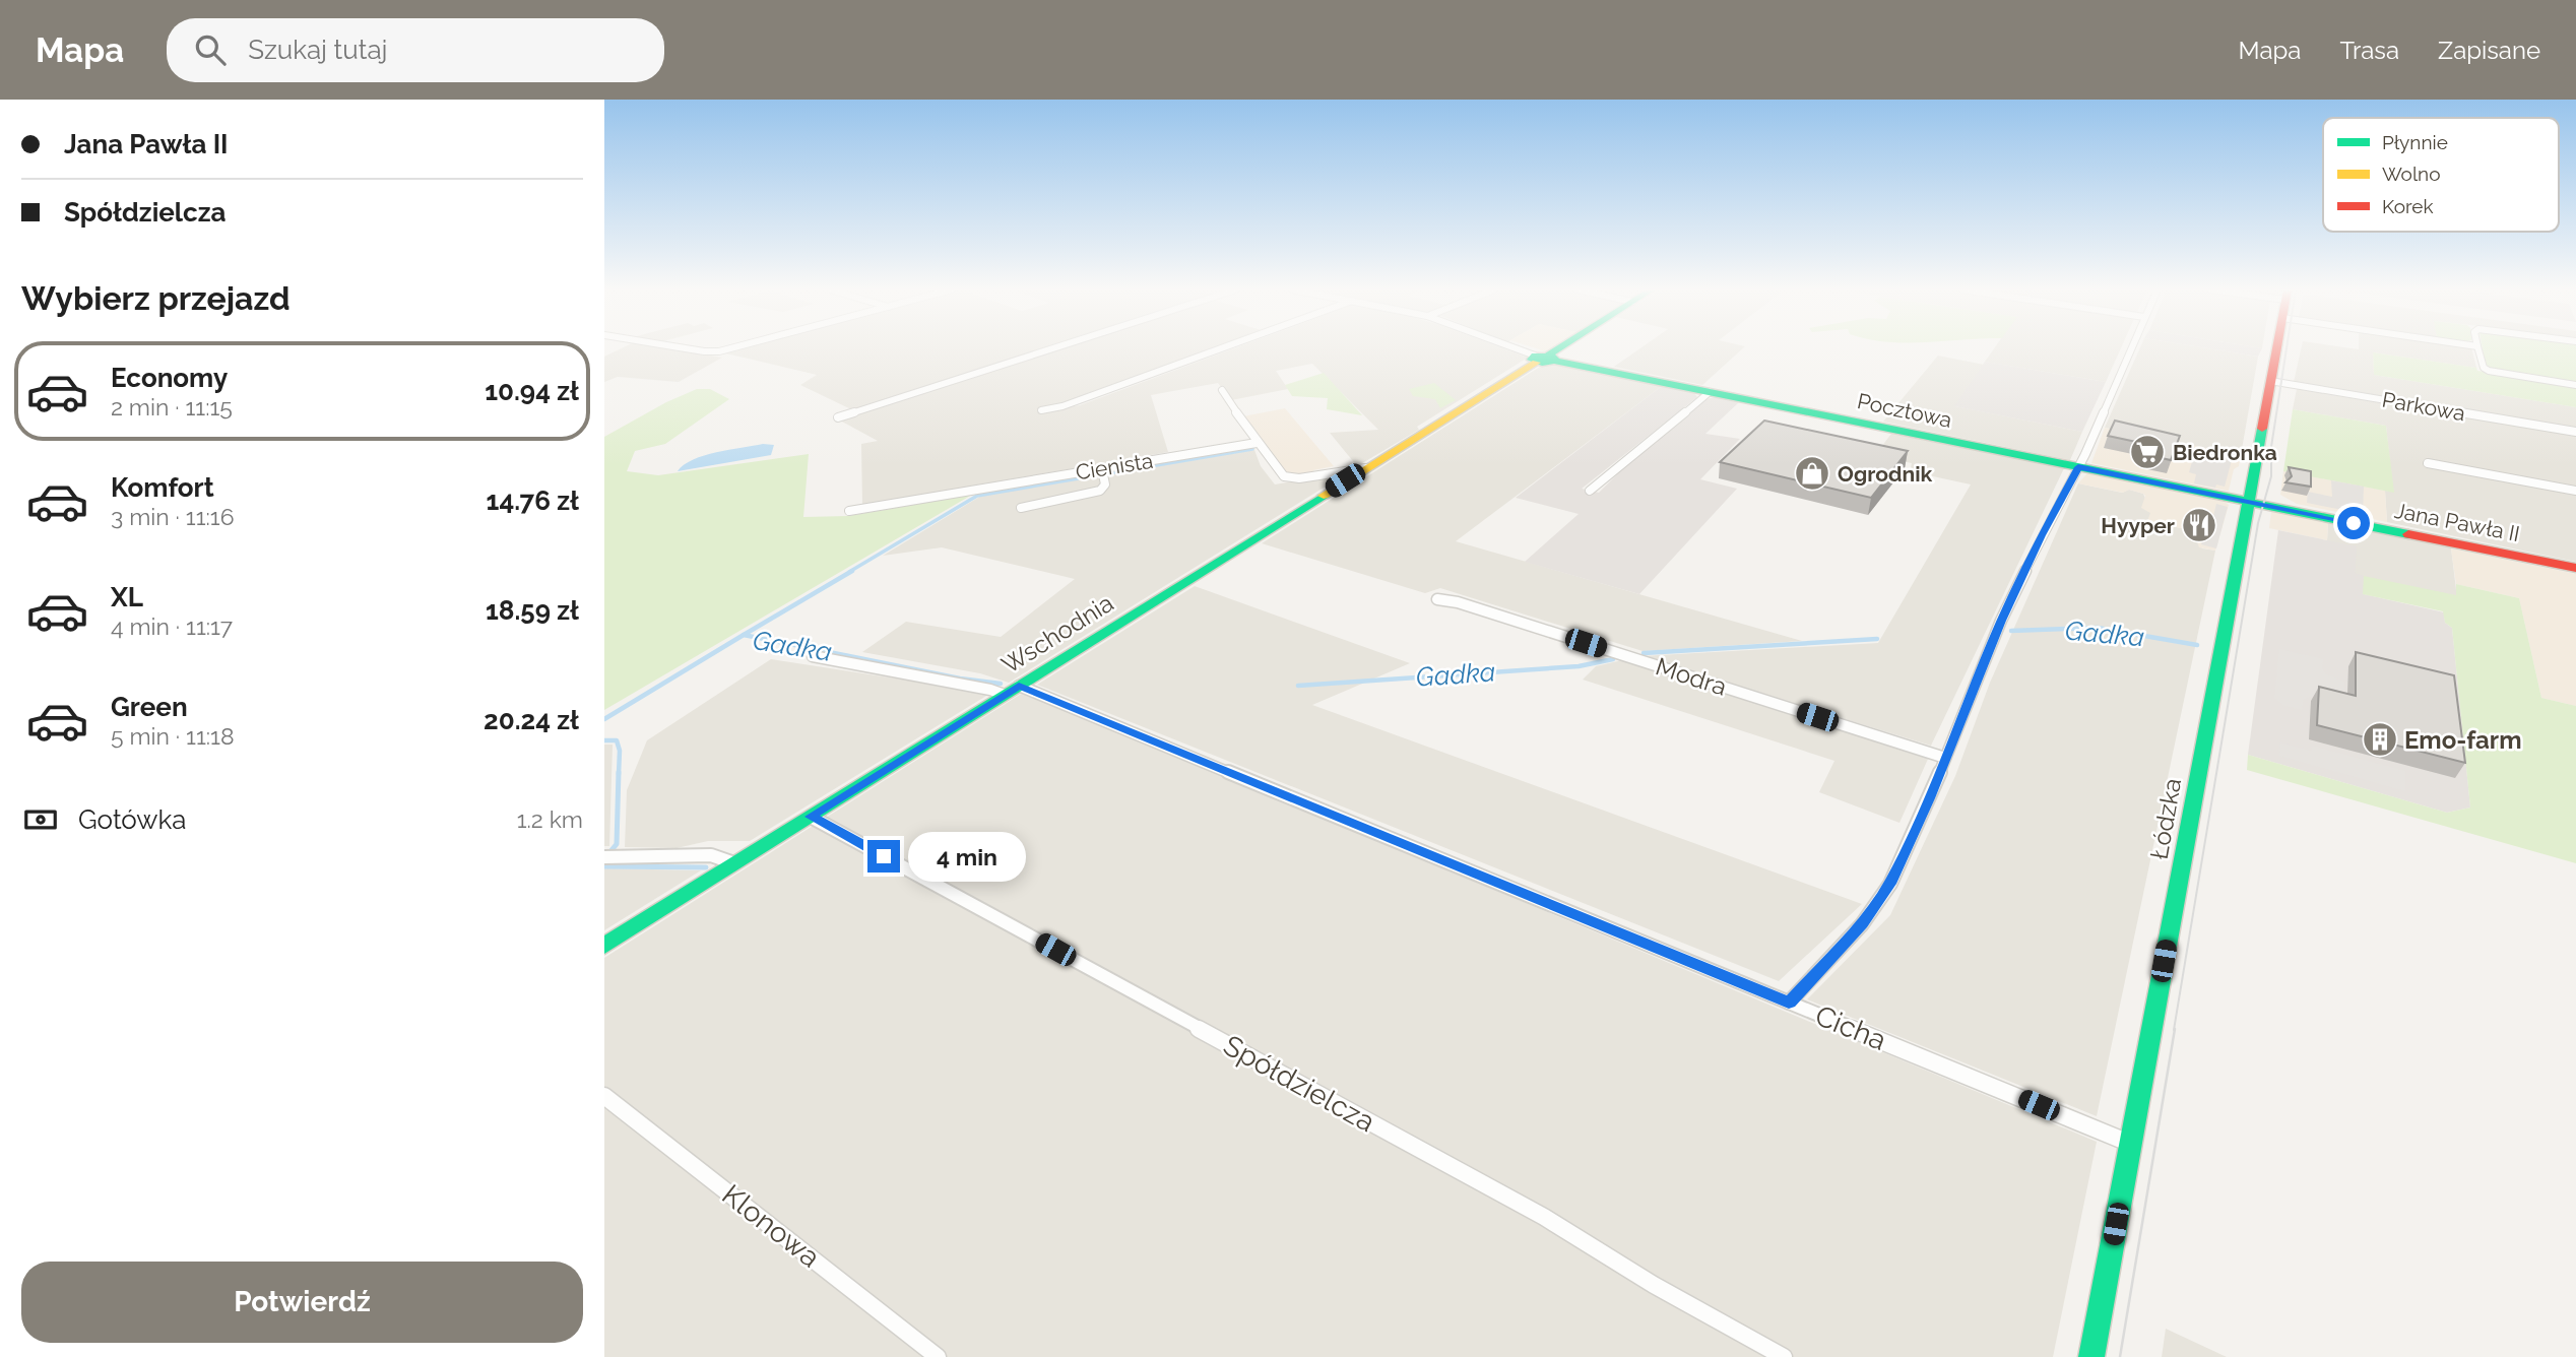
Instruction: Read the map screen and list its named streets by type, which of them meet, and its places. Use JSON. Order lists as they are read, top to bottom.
{
  "streets": {
    "street": [
      "Parkowa",
      "Pocztowa",
      "Cienista",
      "Jana Pawła II",
      "Wschodnia",
      "Modra",
      "Łódzka",
      "Cicha",
      "Spółdzielcza",
      "Klonowa"
    ]
  },
  "crossings": [
    ["Parkowa", "Łódzka"],
    ["Pocztowa", "Jana Pawła II"],
    ["Pocztowa", "Wschodnia"],
    ["Pocztowa", "Łódzka"],
    ["Jana Pawła II", "Łódzka"],
    ["Wschodnia", "Cicha"],
    ["Wschodnia", "Spółdzielcza"],
    ["Łódzka", "Cicha"]
  ],
  "water": ["Gadka"],
  "places": {
    "supermarket": ["Biedronka"],
    "shop": ["Ogrodnik"],
    "restaurant": ["Hyyper"],
    "building": ["Emo-farm"]
  },
  "legend": ["Płynnie", "Wolno", "Korek"],
  "page": {
    "header": "Mapa",
    "search": "Szukaj tutaj",
    "nav": ["Mapa", "Trasa", "Zapisane"],
    "banner": ["Jana Pawła II", "Spółdzielcza"],
    "heading": "Wybierz przejazd",
    "list": [
      {
        "name": "Economy",
        "note": "2 min · 11:15",
        "value": "10.94 zł"
      },
      {
        "name": "Komfort",
        "note": "3 min · 11:16",
        "value": "14.76 zł"
      },
      {
        "name": "XL",
        "note": "4 min · 11:17",
        "value": "18.59 zł"
      },
      {
        "name": "Green",
        "note": "5 min · 11:18",
        "value": "20.24 zł"
      }
    ],
    "pay": ["Gotówka", "1.2 km"],
    "bubble": "4 min",
    "buttons": "Potwierdź"
  }
}
